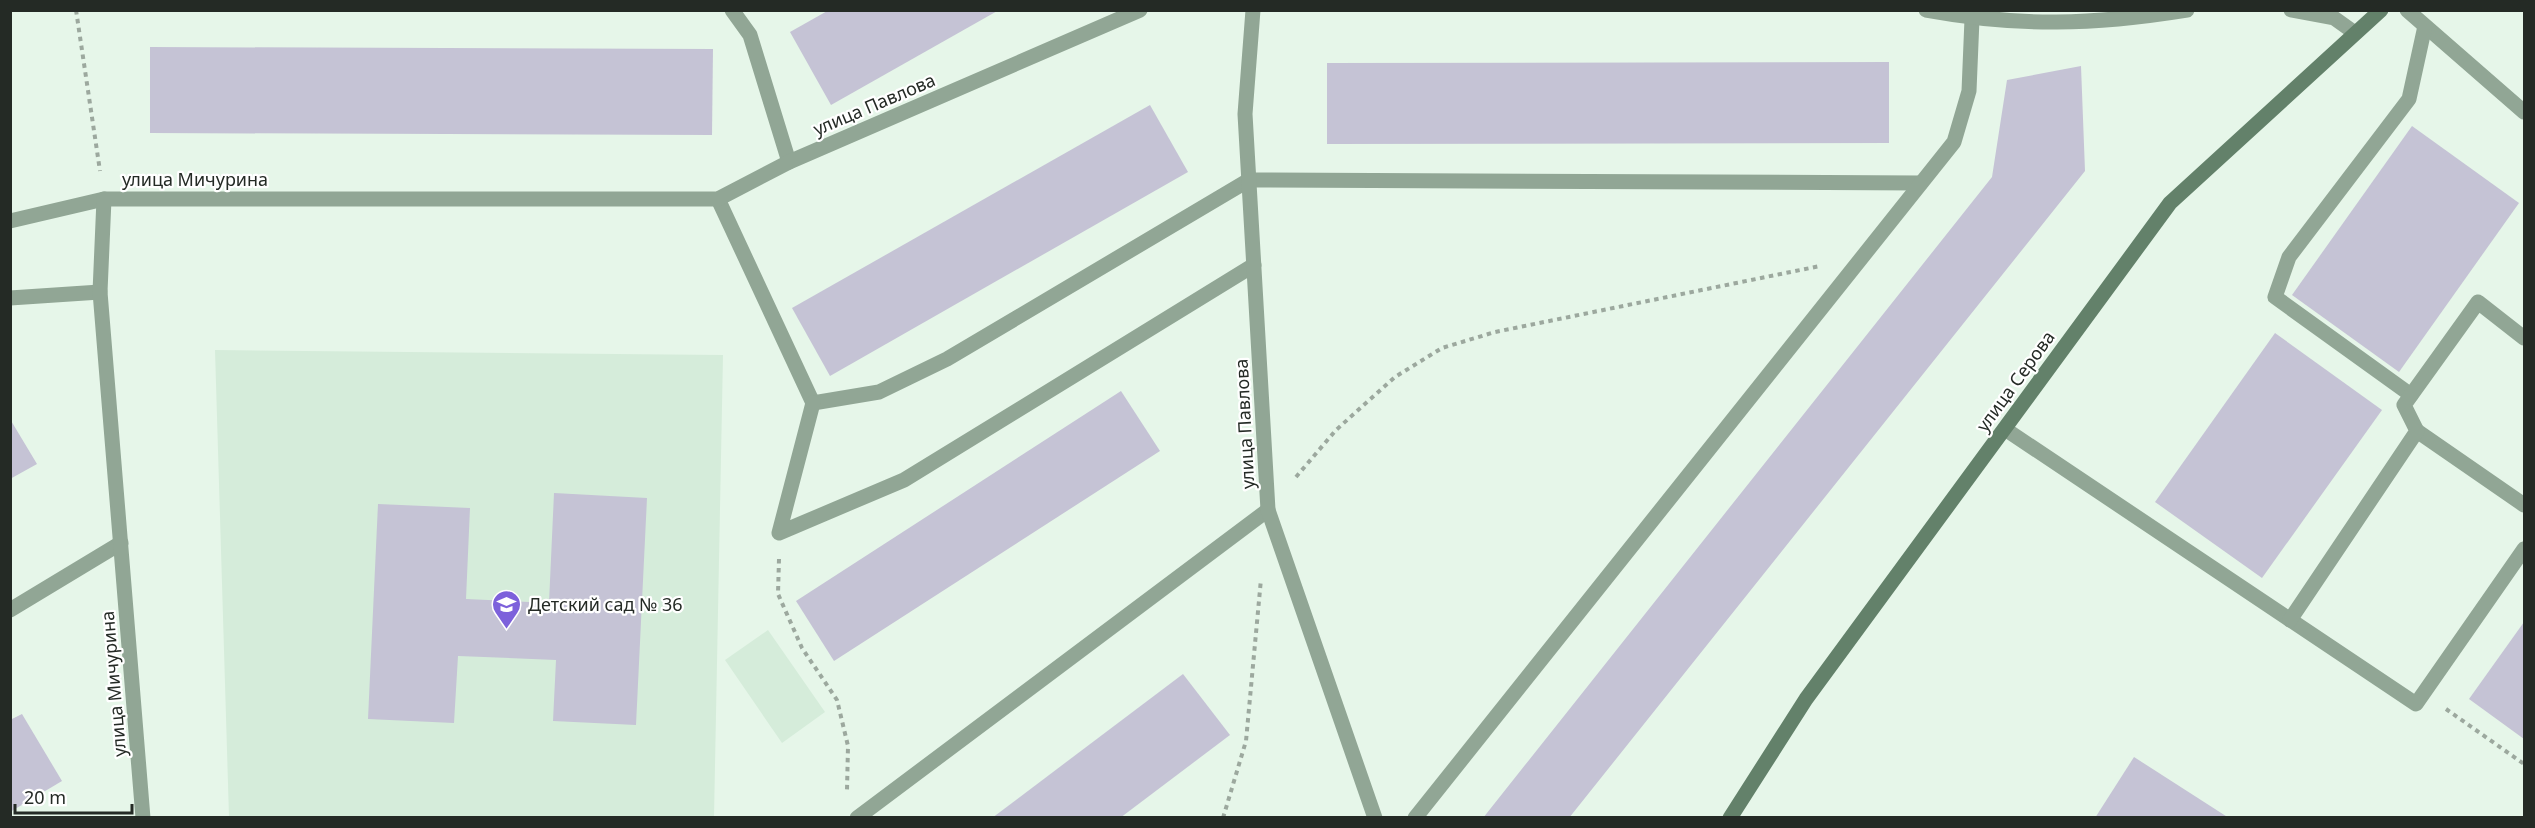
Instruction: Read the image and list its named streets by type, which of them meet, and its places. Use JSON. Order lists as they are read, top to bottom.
{
  "streets": {
    "main road": ["улица Серова"],
    "street": ["улица Павлова", "улица Мичурина"]
  },
  "crossings": [
    ["улица Павлова", "улица Мичурина"]
  ],
  "places": {
    "school or university": ["Детский сад № 36"]
  },
  "scale_bar": "20 m"
}
